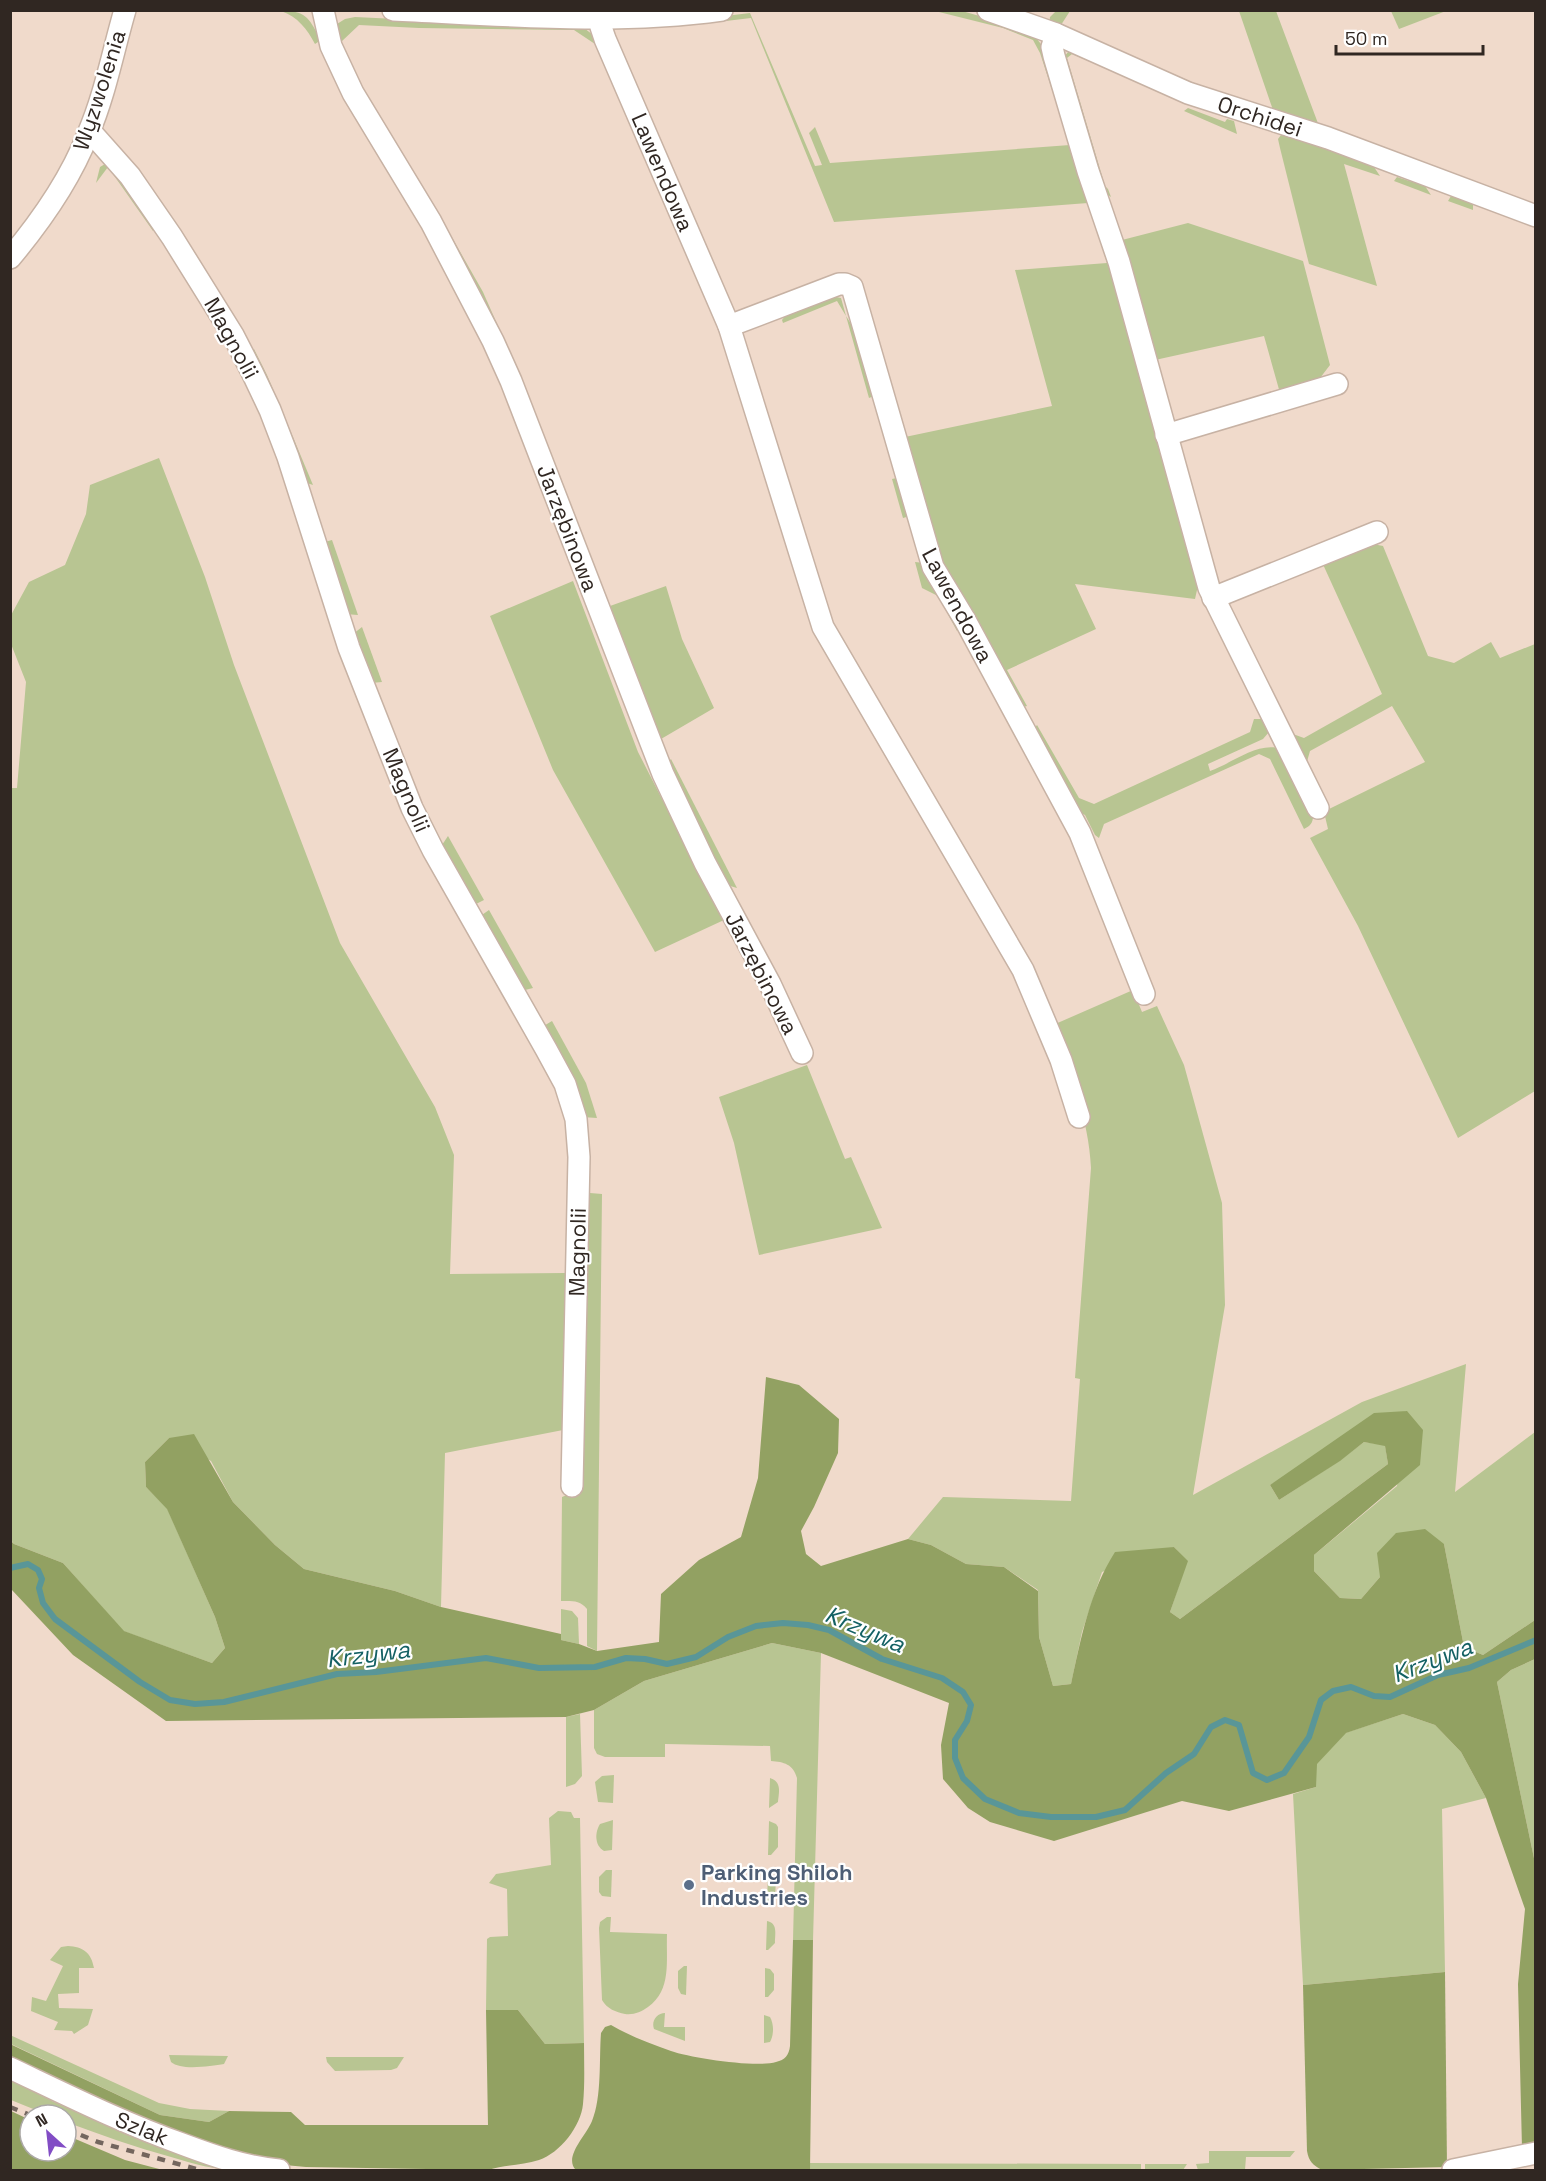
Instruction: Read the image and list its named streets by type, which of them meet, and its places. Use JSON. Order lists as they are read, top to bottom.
{
  "streets": {
    "street": [
      "Wyzwolenia",
      "Orchidei",
      "Lawendowa",
      "Magnolii",
      "Jarzębinowa",
      "Szlak"
    ]
  },
  "crossings": [
    ["Wyzwolenia", "Magnolii"]
  ],
  "water": ["Krzywa"],
  "places": ["Parking Shiloh Industries"],
  "scale_bar": "50 m",
  "north": "top left"
}
